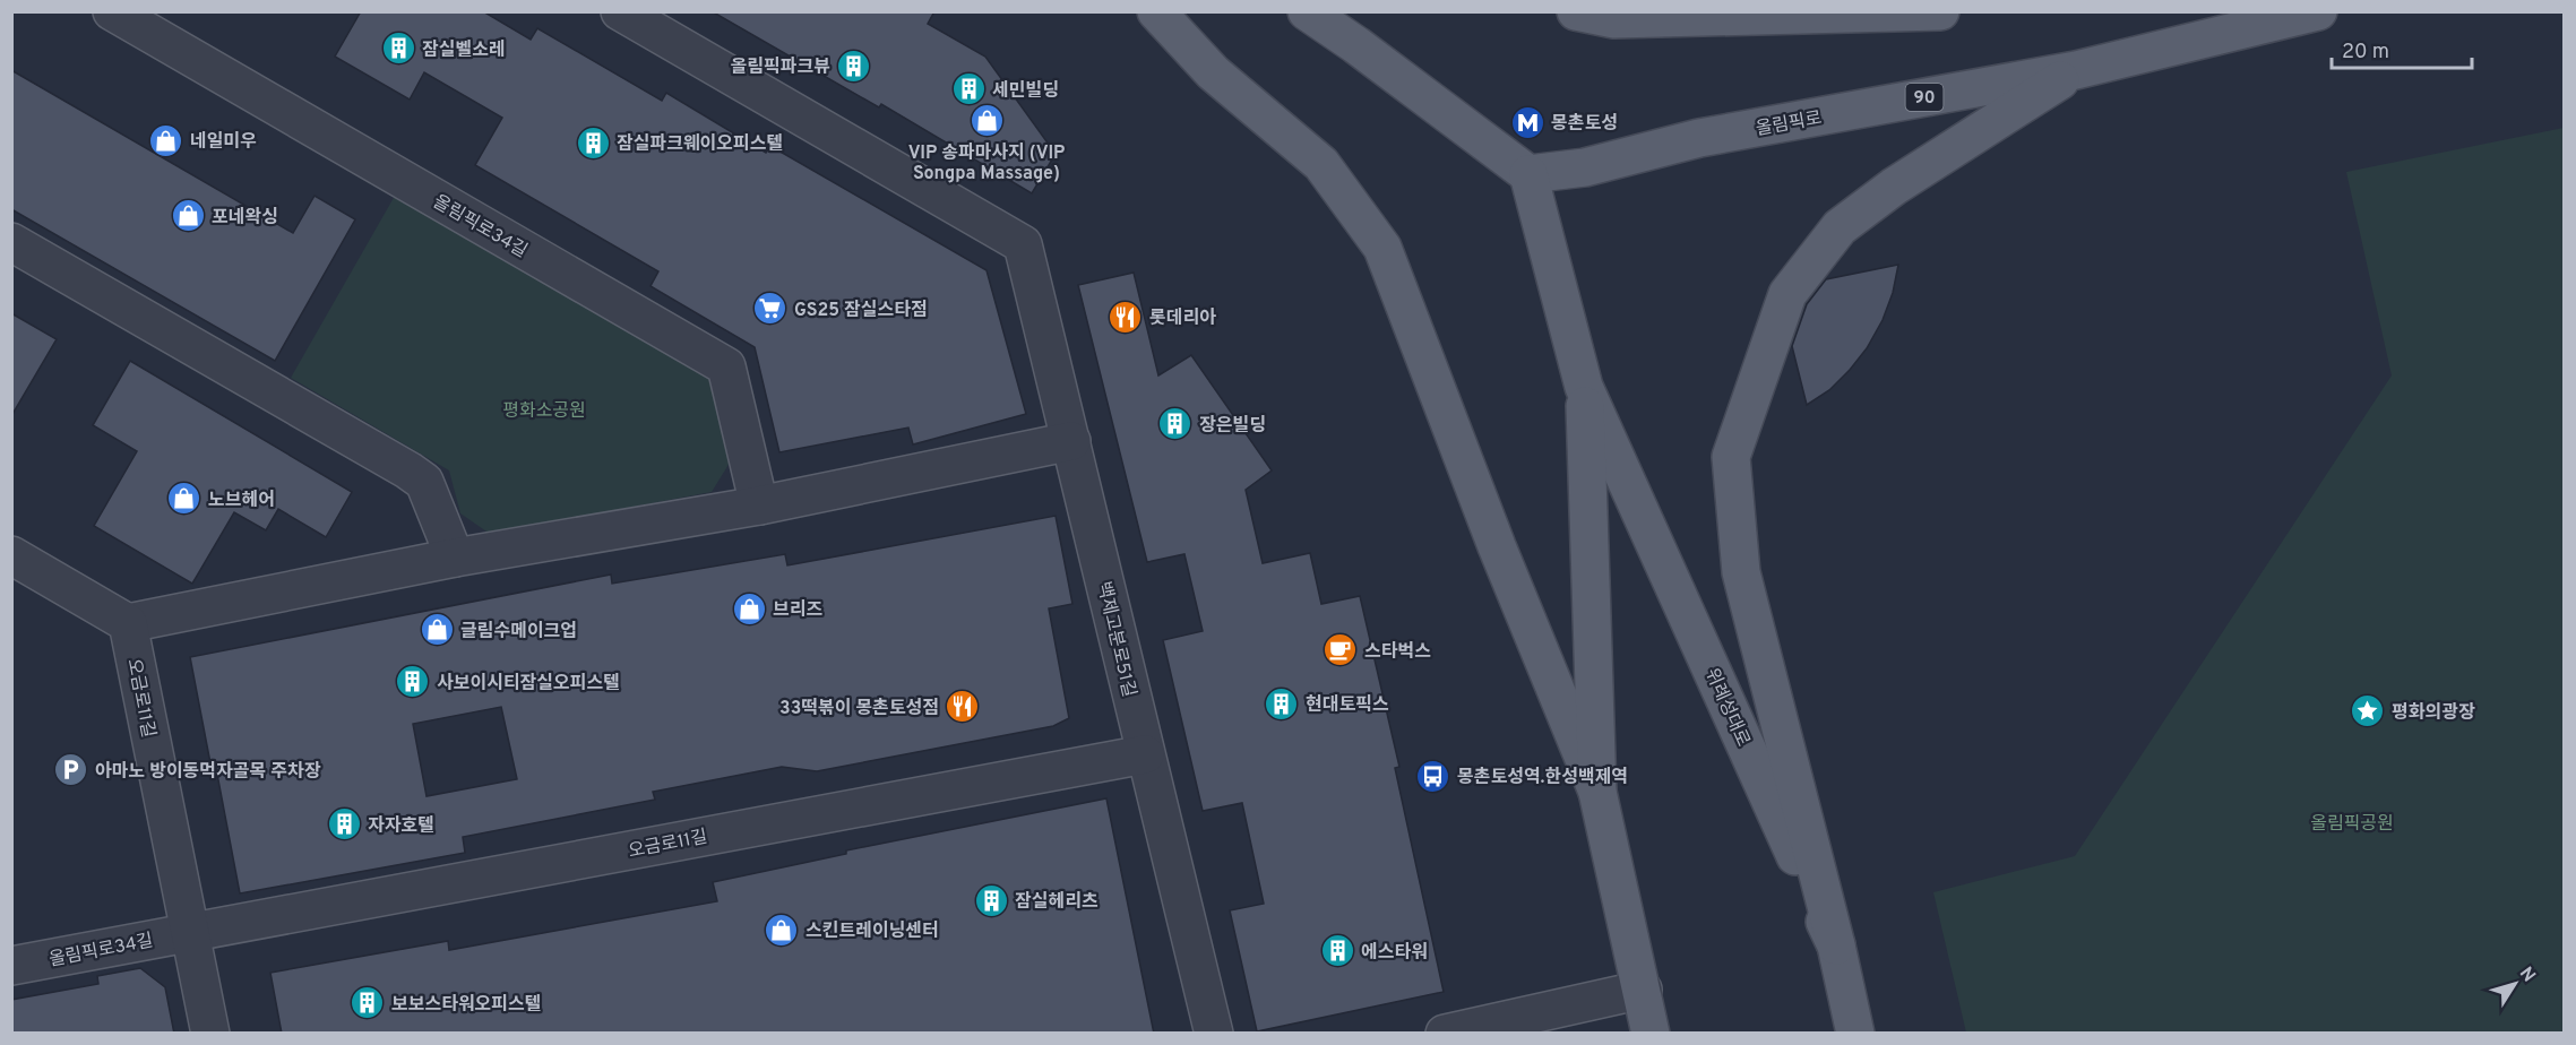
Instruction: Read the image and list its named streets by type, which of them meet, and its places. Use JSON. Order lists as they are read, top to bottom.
{
  "streets": {
    "main road": ["90", "올림픽로", "위례성대로"],
    "street": ["올림픽로34길", "백제고분로51길", "오금로11길"]
  },
  "crossings": [
    ["올림픽로", "위례성대로"],
    ["올림픽로34길", "오금로11길"],
    ["백제고분로51길", "오금로11길"]
  ],
  "parks": ["평화소공원", "올림픽공원"],
  "places": {
    "building": [
      "잠실벨소레",
      "올림픽파크뷰",
      "세민빌딩",
      "잠실파크웨이오피스텔",
      "장은빌딩",
      "사보이시티잠실오피스텔",
      "현대토픽스",
      "자자호텔",
      "잠실헤리츠",
      "에스타워",
      "보보스타워오피스텔"
    ],
    "shop": [
      "VIP 송파마사지 (VIP Songpa Massage)",
      "네일미우",
      "포네왁싱",
      "노브헤어",
      "브리즈",
      "글림수메이크업",
      "스킨트레이닝센터"
    ],
    "metro station": ["몽촌토성"],
    "supermarket": ["GS25 잠실스타점"],
    "restaurant": ["롯데리아", "33떡볶이 몽촌토성점"],
    "cafe": ["스타벅스"],
    "place": ["평화의광장"],
    "parking": ["아마노 방이동먹자골목 주차장"],
    "bus stop": ["몽촌토성역.한성백제역"]
  },
  "scale_bar": "20 m",
  "north": "top right"
}
